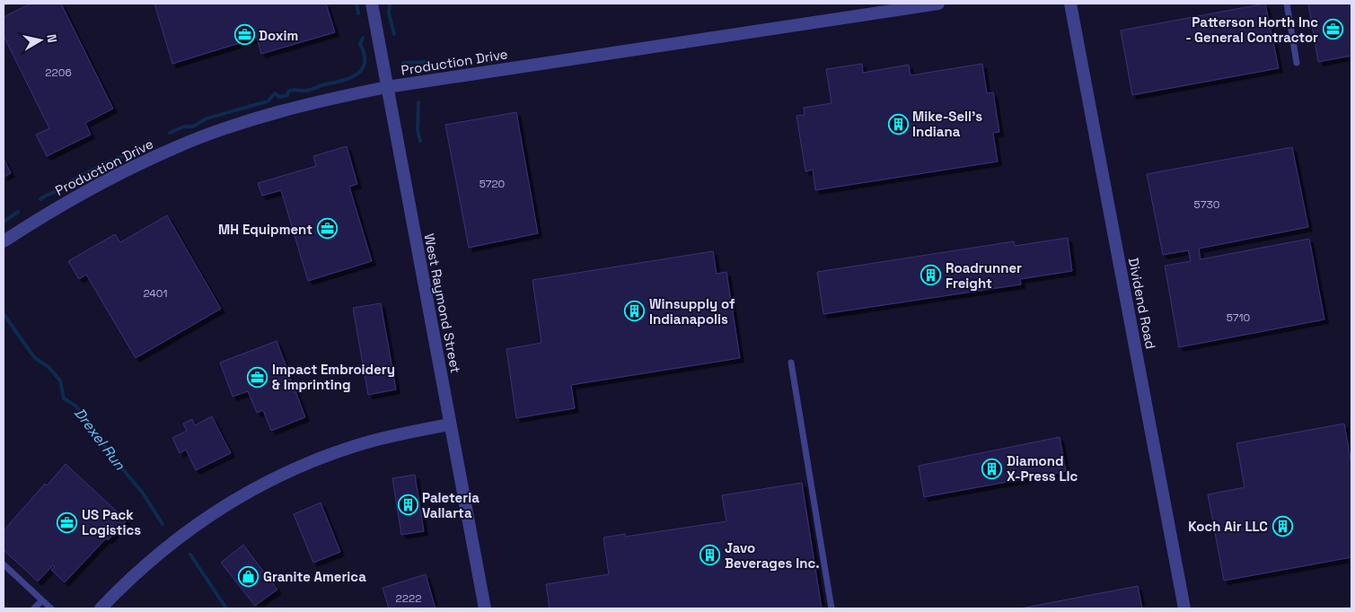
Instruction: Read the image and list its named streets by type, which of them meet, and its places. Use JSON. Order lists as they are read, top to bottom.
{
  "streets": {
    "street": ["Production Drive", "West Raymond Street", "Dividend Road"]
  },
  "crossings": [
    ["Production Drive", "West Raymond Street"]
  ],
  "water": ["Drexel Run"],
  "places": {
    "office": [
      "Patterson Horth Inc - General Contractor",
      "Doxim",
      "MH Equipment",
      "Impact Embroidery & Imprinting",
      "US Pack Logistics"
    ],
    "building": [
      "Mike-Sell's Indiana",
      "Roadrunner Freight",
      "Winsupply of Indianapolis",
      "Diamond X-Press Llc",
      "Paleteria Vallarta",
      "Koch Air LLC",
      "Javo Beverages Inc."
    ],
    "shop": ["Granite America"]
  },
  "house_numbers": [
    "2206",
    "5720",
    "5730",
    "2401",
    "5710",
    "2222"
  ],
  "north": "right"
}
